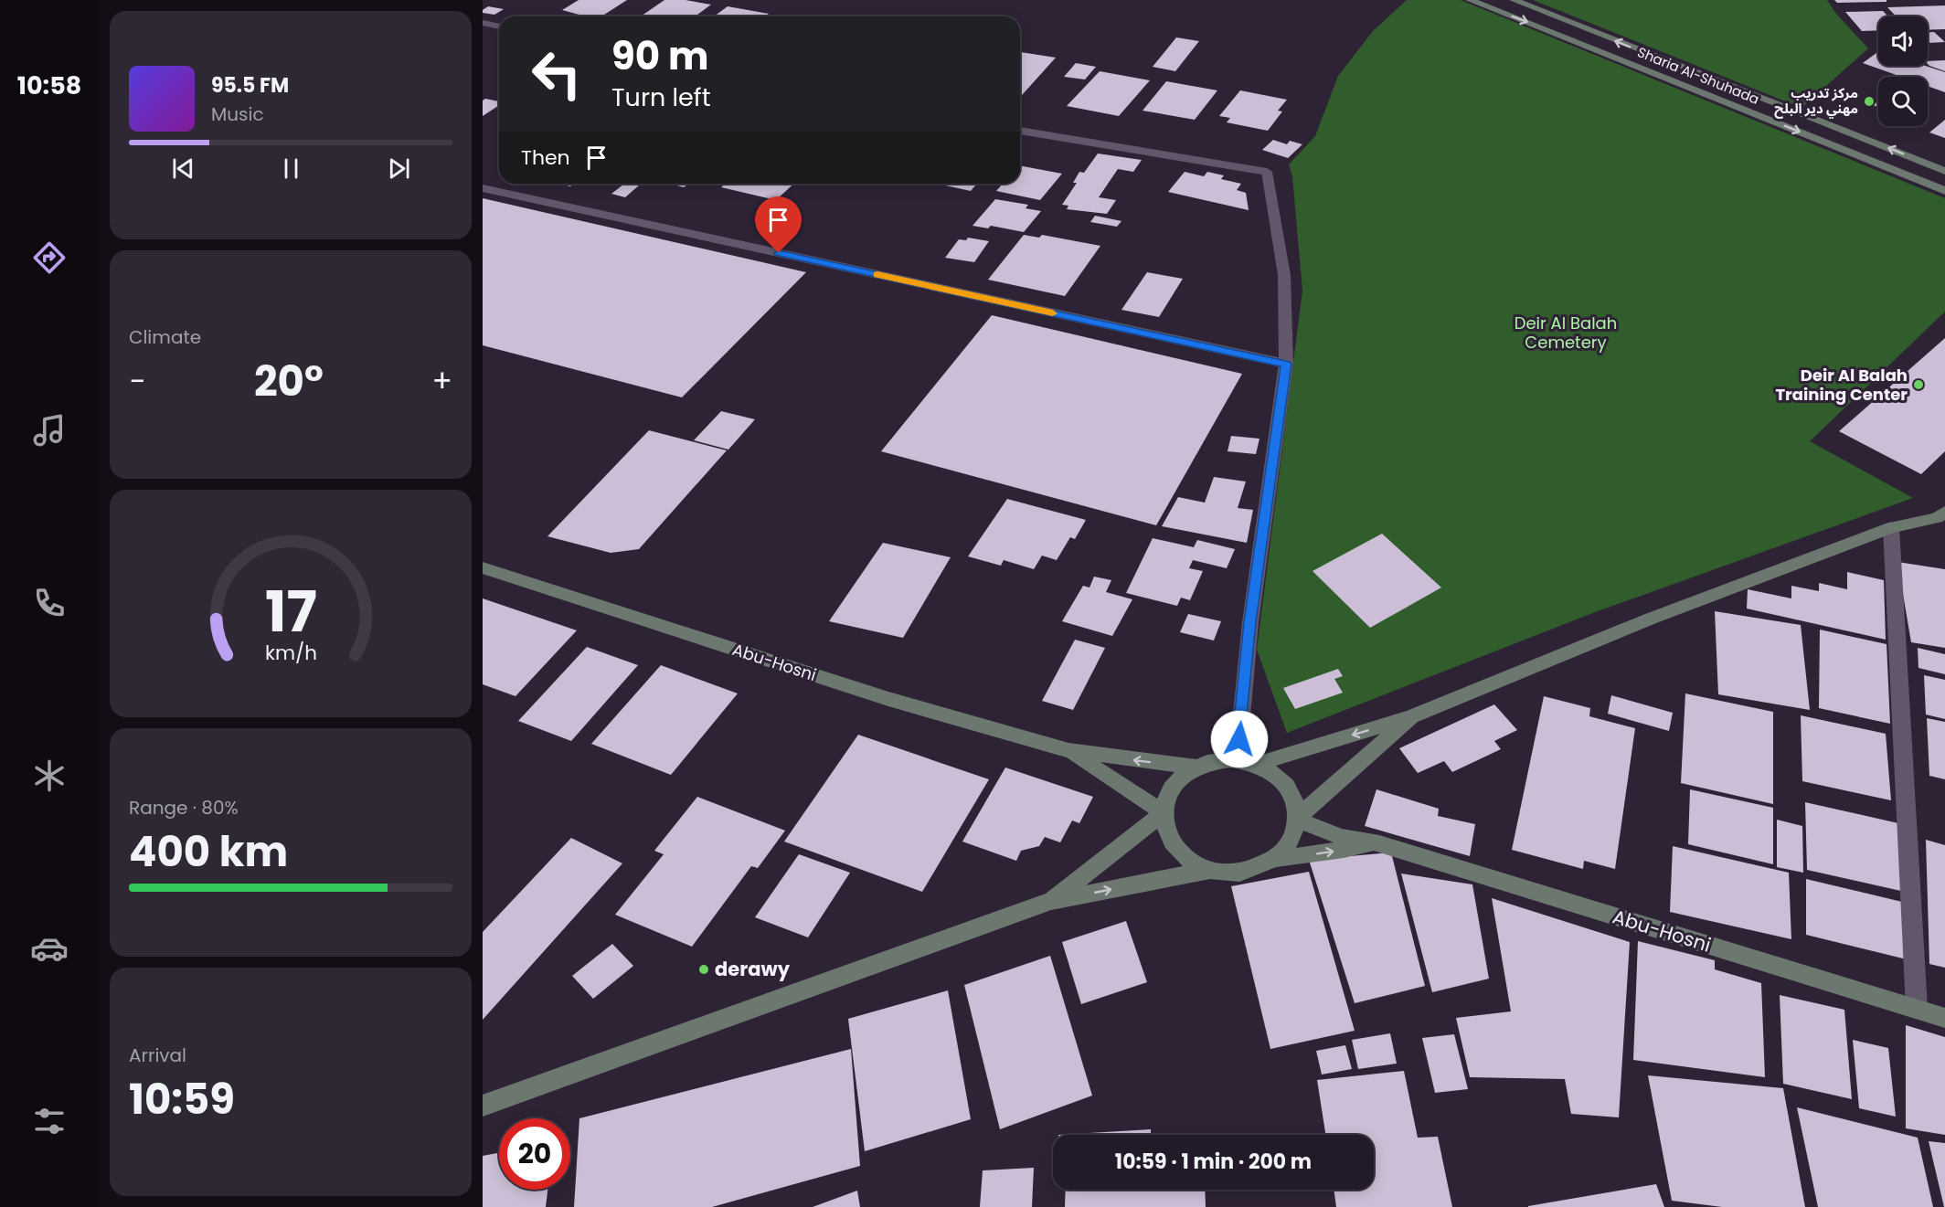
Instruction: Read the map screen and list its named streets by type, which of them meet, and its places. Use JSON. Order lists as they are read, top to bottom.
{
  "streets": {
    "street": ["Sharia Al-Shuhada", "Abu-Hosni"]
  },
  "parks": ["Deir Al Balah Cemetery"],
  "places": ["مركز تدريب مهني دير البلح", "Deir Al Balah Training Center", "derawy"],
  "page": {
    "tabs": "10:58",
    "turn": ["90 m", "Turn left"],
    "song": ["95.5 FM", "Music"],
    "then": "Then",
    "tile": [
      "Climate",
      ["Range · 80%", "400 km"],
      ["Arrival", "10:59"]
    ],
    "heat": ["−", "20°", "+"],
    "limit": "20",
    "trip": "10:59 · 1 min · 200 m",
    "gauge": ["17", "km/h"]
  }
}
